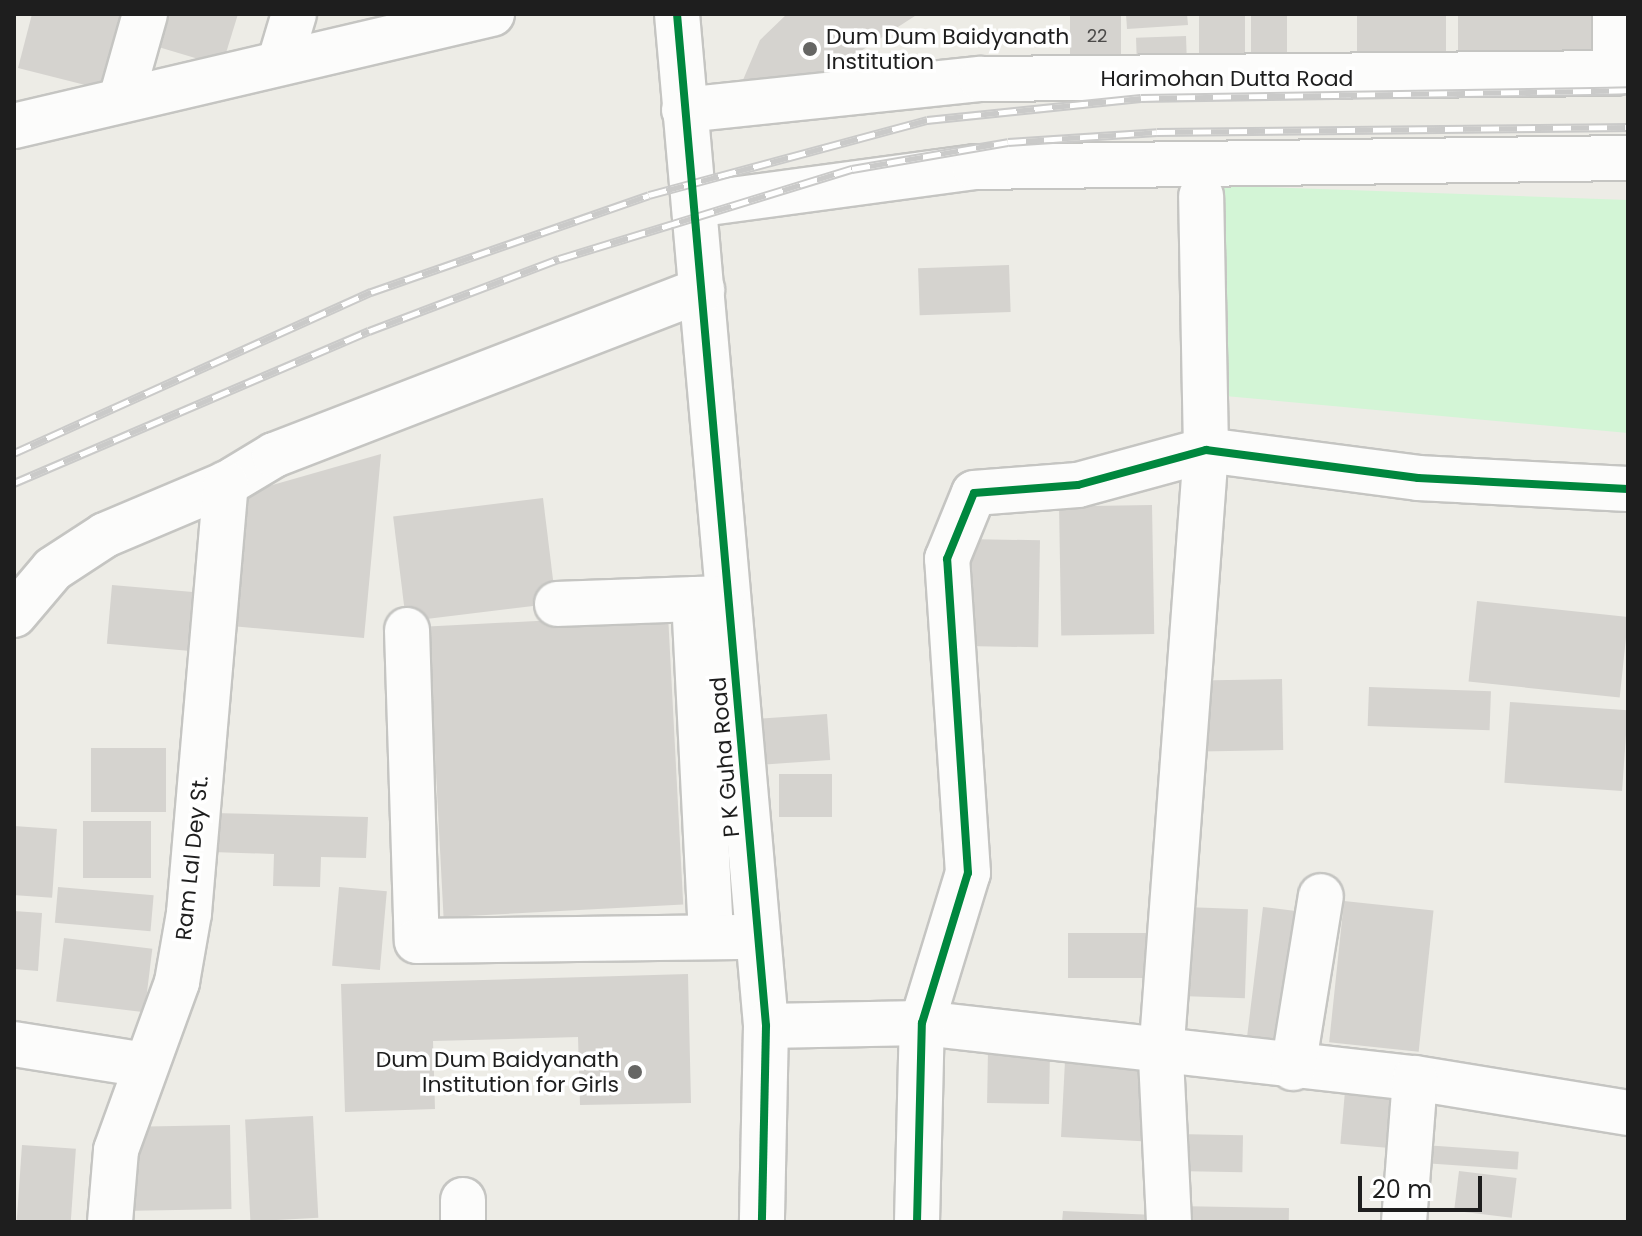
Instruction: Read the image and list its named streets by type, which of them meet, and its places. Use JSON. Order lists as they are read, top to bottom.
{
  "streets": {
    "street": ["Harimohan Dutta Road", "P K Guha Road", "Ram Lal Dey St."]
  },
  "crossings": [
    ["Harimohan Dutta Road", "P K Guha Road"]
  ],
  "places": ["Dum Dum Baidyanath Institution", "Dum Dum Baidyanath Institution for Girls"],
  "house_numbers": ["22"],
  "scale_bar": "20 m"
}
